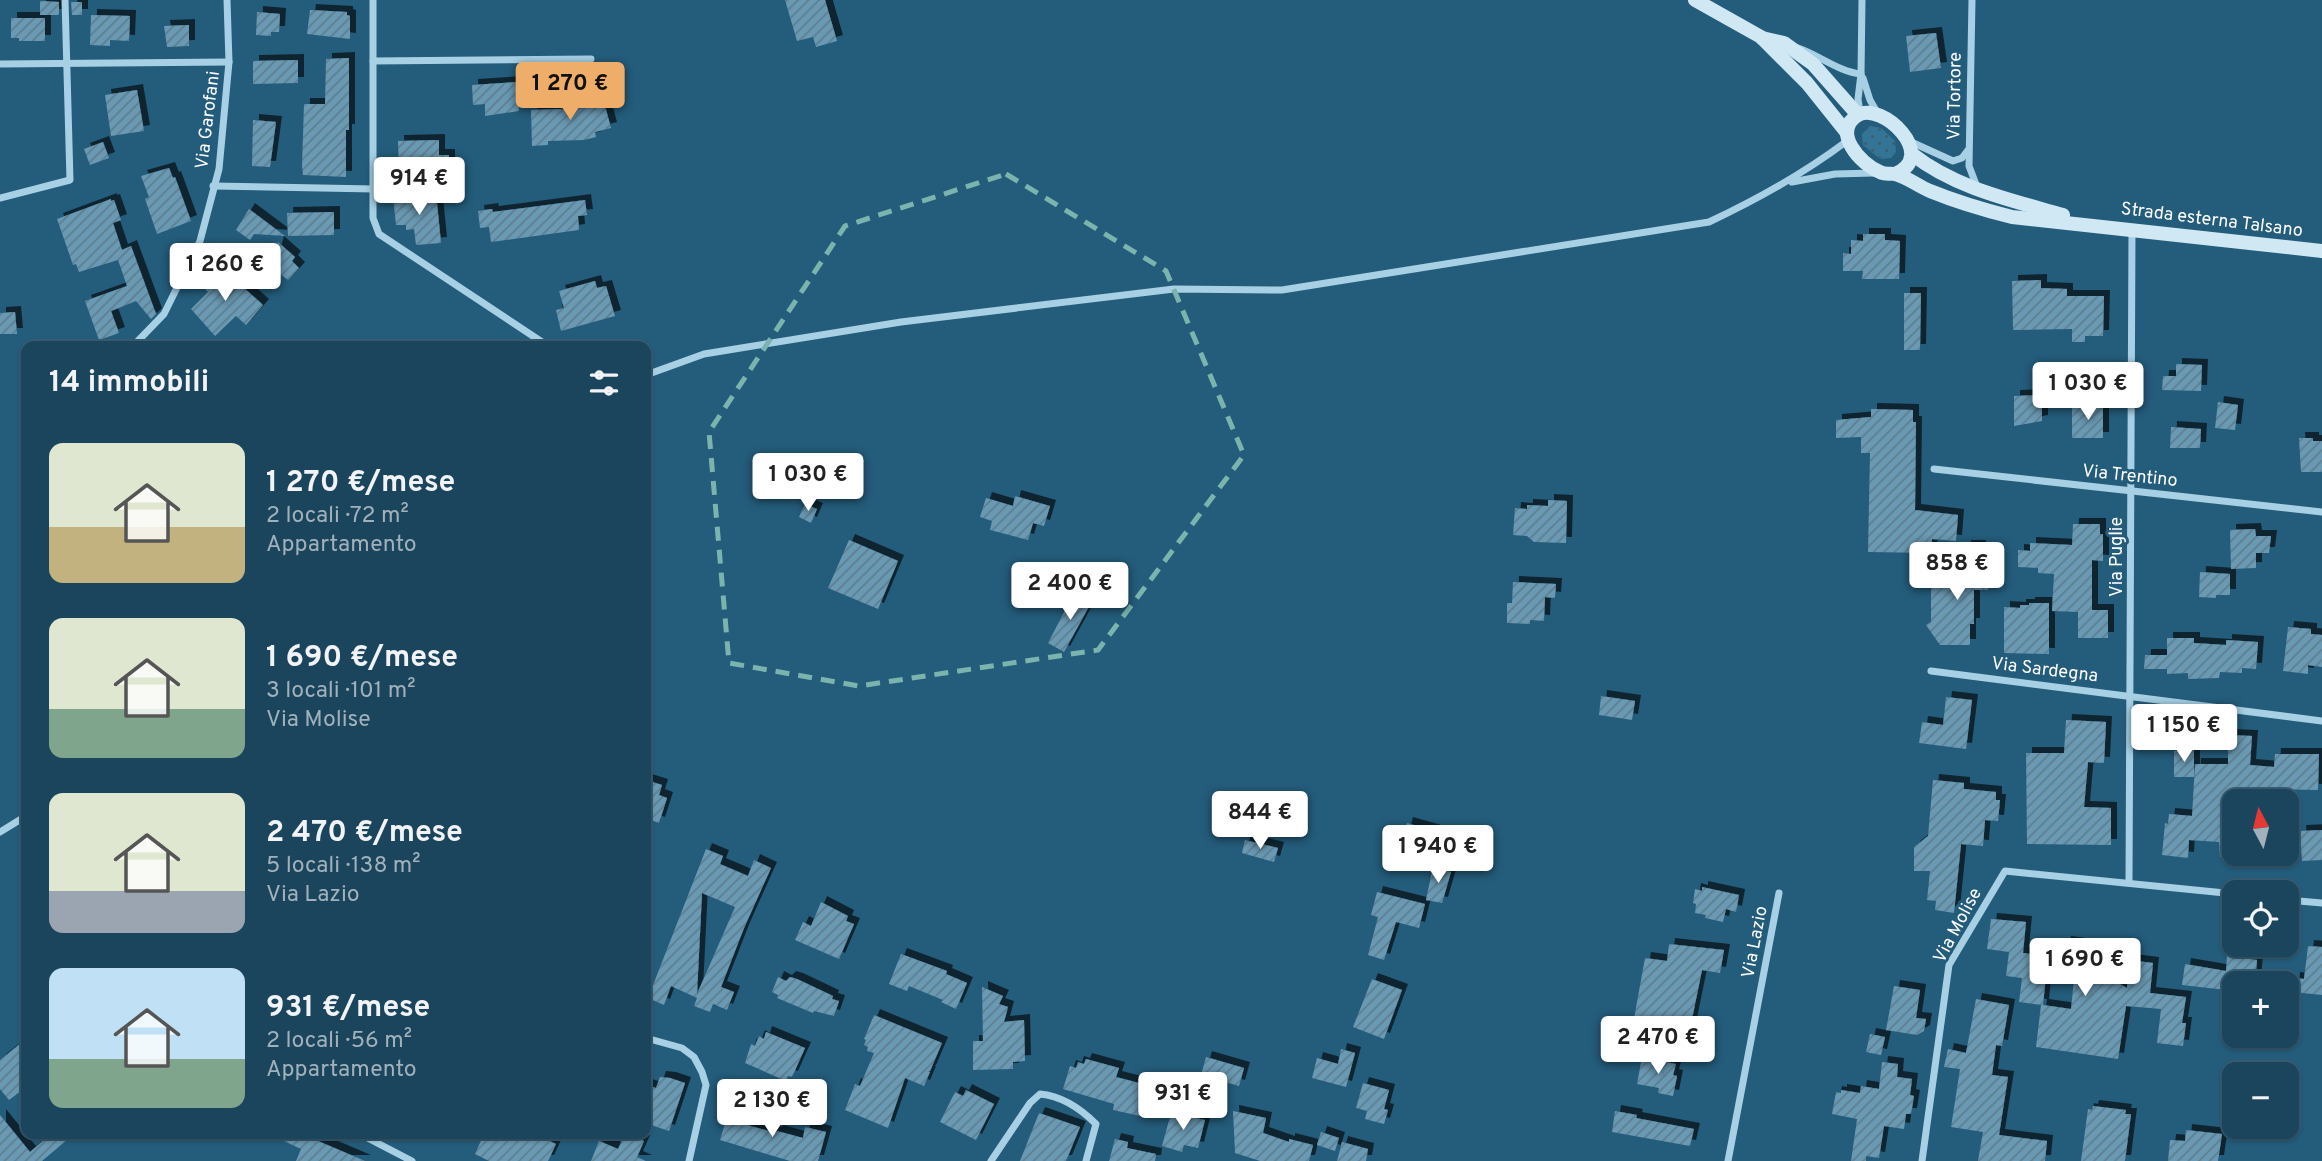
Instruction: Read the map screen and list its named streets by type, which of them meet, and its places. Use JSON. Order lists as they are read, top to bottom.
{
  "streets": {
    "street": [
      "Via Tortore",
      "Via Garofani",
      "Strada esterna Talsano",
      "Via Trentino",
      "Via Puglie",
      "Via Sardegna",
      "Via Molise",
      "Via Lazio"
    ]
  },
  "crossings": [
    ["Via Tortore", "Strada esterna Talsano"],
    ["Strada esterna Talsano", "Via Puglie"],
    ["Via Trentino", "Via Puglie"],
    ["Via Puglie", "Via Sardegna"],
    ["Via Puglie", "Via Molise"]
  ],
  "north": "top",
  "page": {
    "price": [
      "1 270 €",
      "914 €",
      "1 260 €",
      "1 030 €",
      "1 030 €",
      "858 €",
      "2 400 €",
      "1 150 €",
      "844 €",
      "1 940 €",
      "1 690 €",
      "2 470 €",
      "931 €",
      "2 130 €"
    ],
    "heading": "14 immobili",
    "list": [
      {
        "name": "1 270 €/mese",
        "note": "2 locali · 72 m² · Appartamento"
      },
      {
        "name": "1 690 €/mese",
        "note": "3 locali · 101 m² · Via Molise"
      },
      {
        "name": "2 470 €/mese",
        "note": "5 locali · 138 m² · Via Lazio"
      },
      {
        "name": "931 €/mese",
        "note": "2 locali · 56 m² · Appartamento"
      }
    ],
    "map_buttons": ["+", "−"]
  }
}
